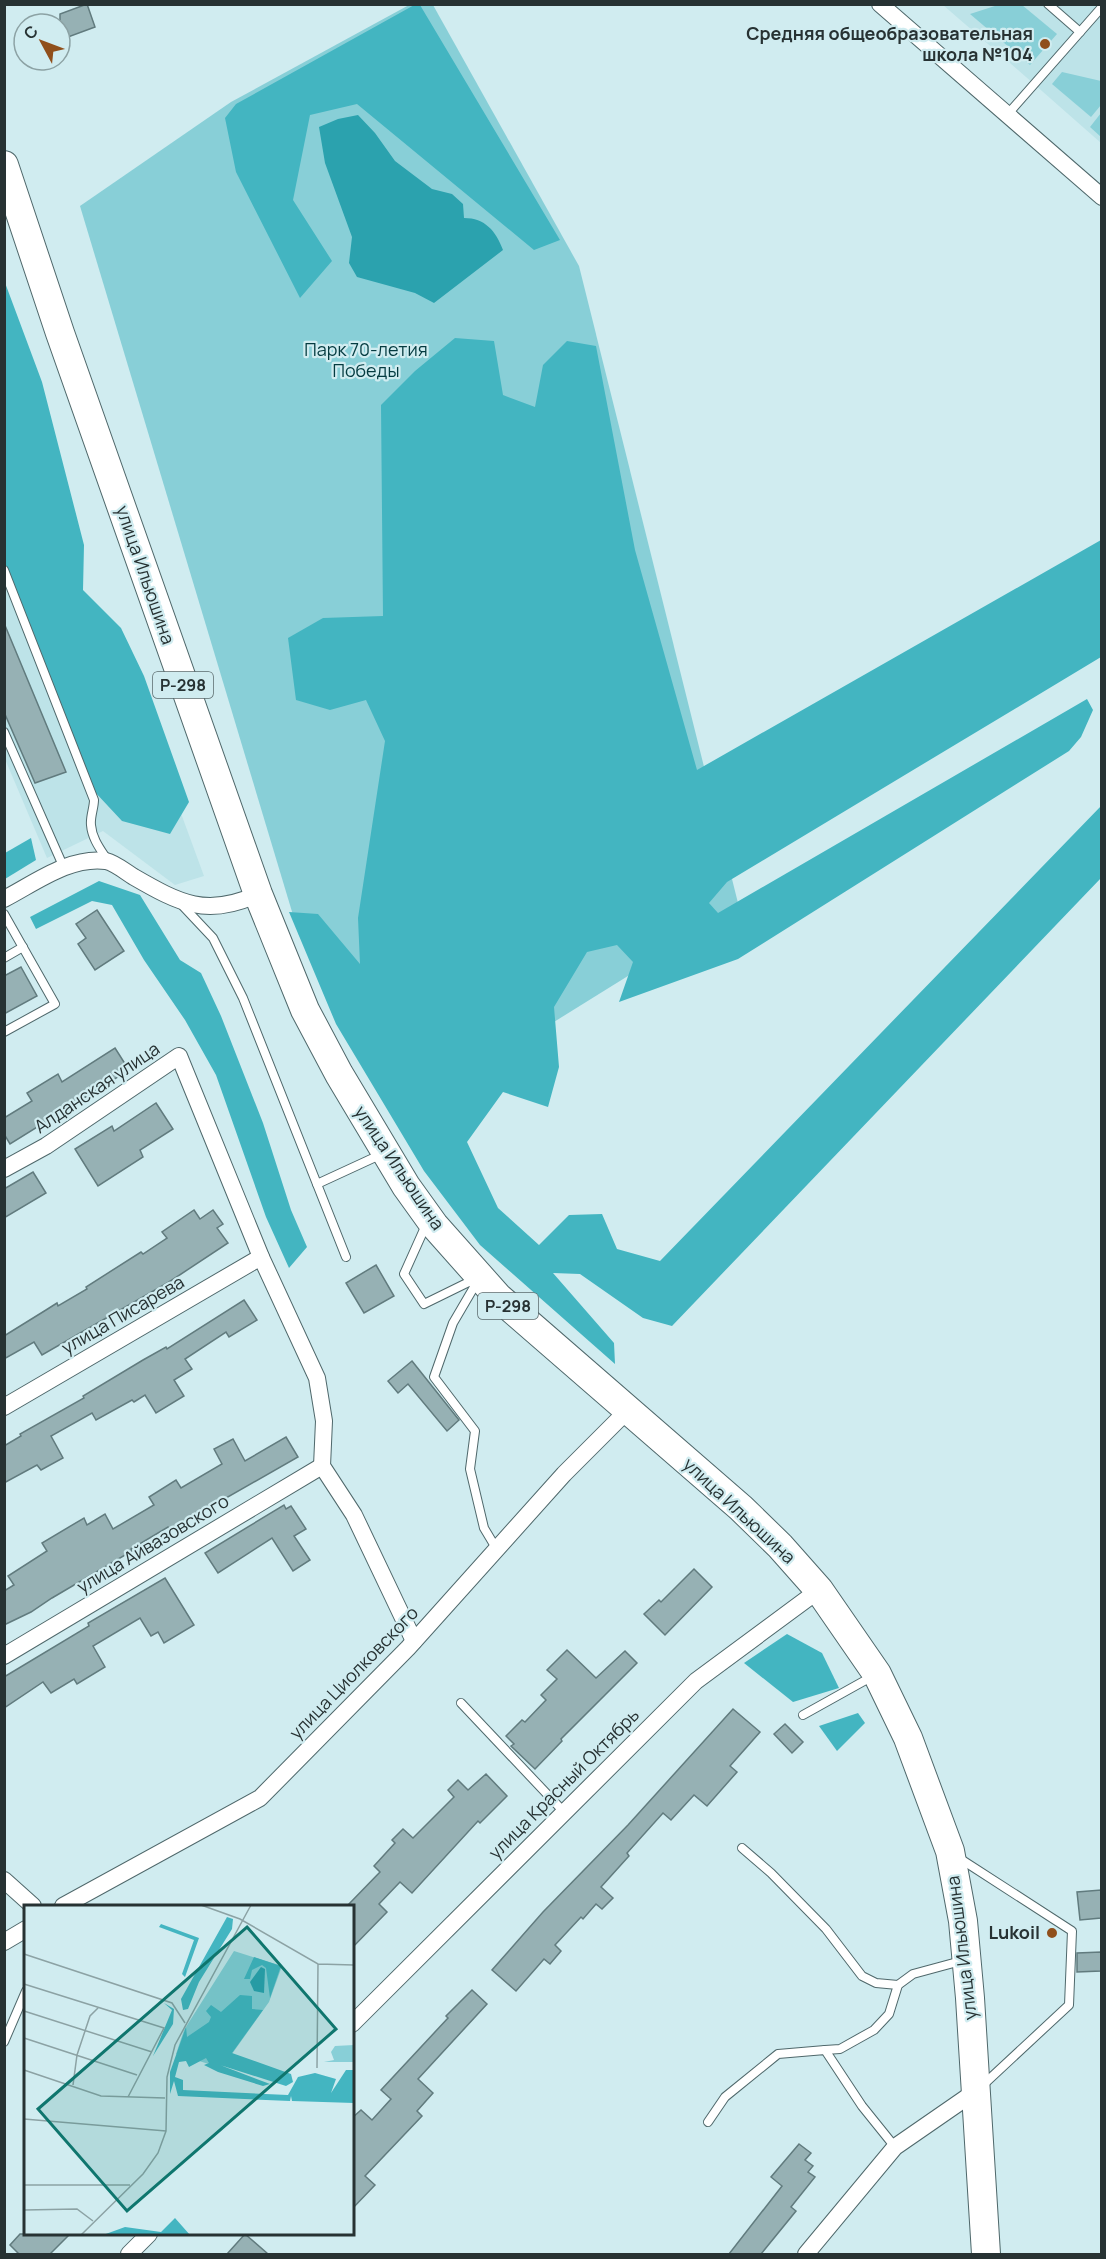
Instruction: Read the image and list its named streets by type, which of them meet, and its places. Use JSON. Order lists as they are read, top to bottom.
{
  "streets": {
    "highway": ["улица Ильюшина", "Р-298"],
    "street": [
      "Алданская улица",
      "улица Писарева",
      "улица Айвазовского",
      "улица Циолковского",
      "улица Красный Октябрь"
    ]
  },
  "crossings": [
    ["улица Ильюшина", "улица Циолковского"],
    ["улица Ильюшина", "улица Красный Октябрь"],
    ["Алданская улица", "улица Писарева"]
  ],
  "parks": ["Парк 70-летия Победы"],
  "places": ["Средняя общеобразовательная школа №104", "Lukoil"],
  "north": "top left"
}
